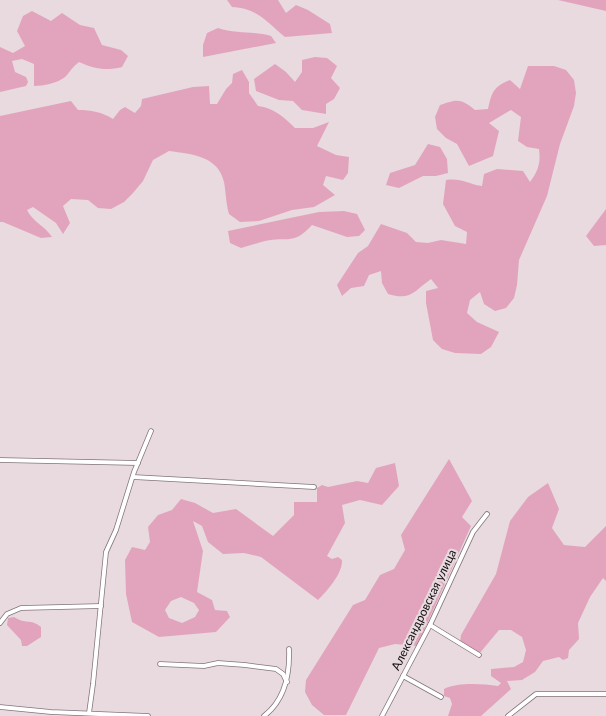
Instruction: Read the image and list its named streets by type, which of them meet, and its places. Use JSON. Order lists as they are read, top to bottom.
{
  "streets": {
    "street": ["Александровская улица"]
  }
}
